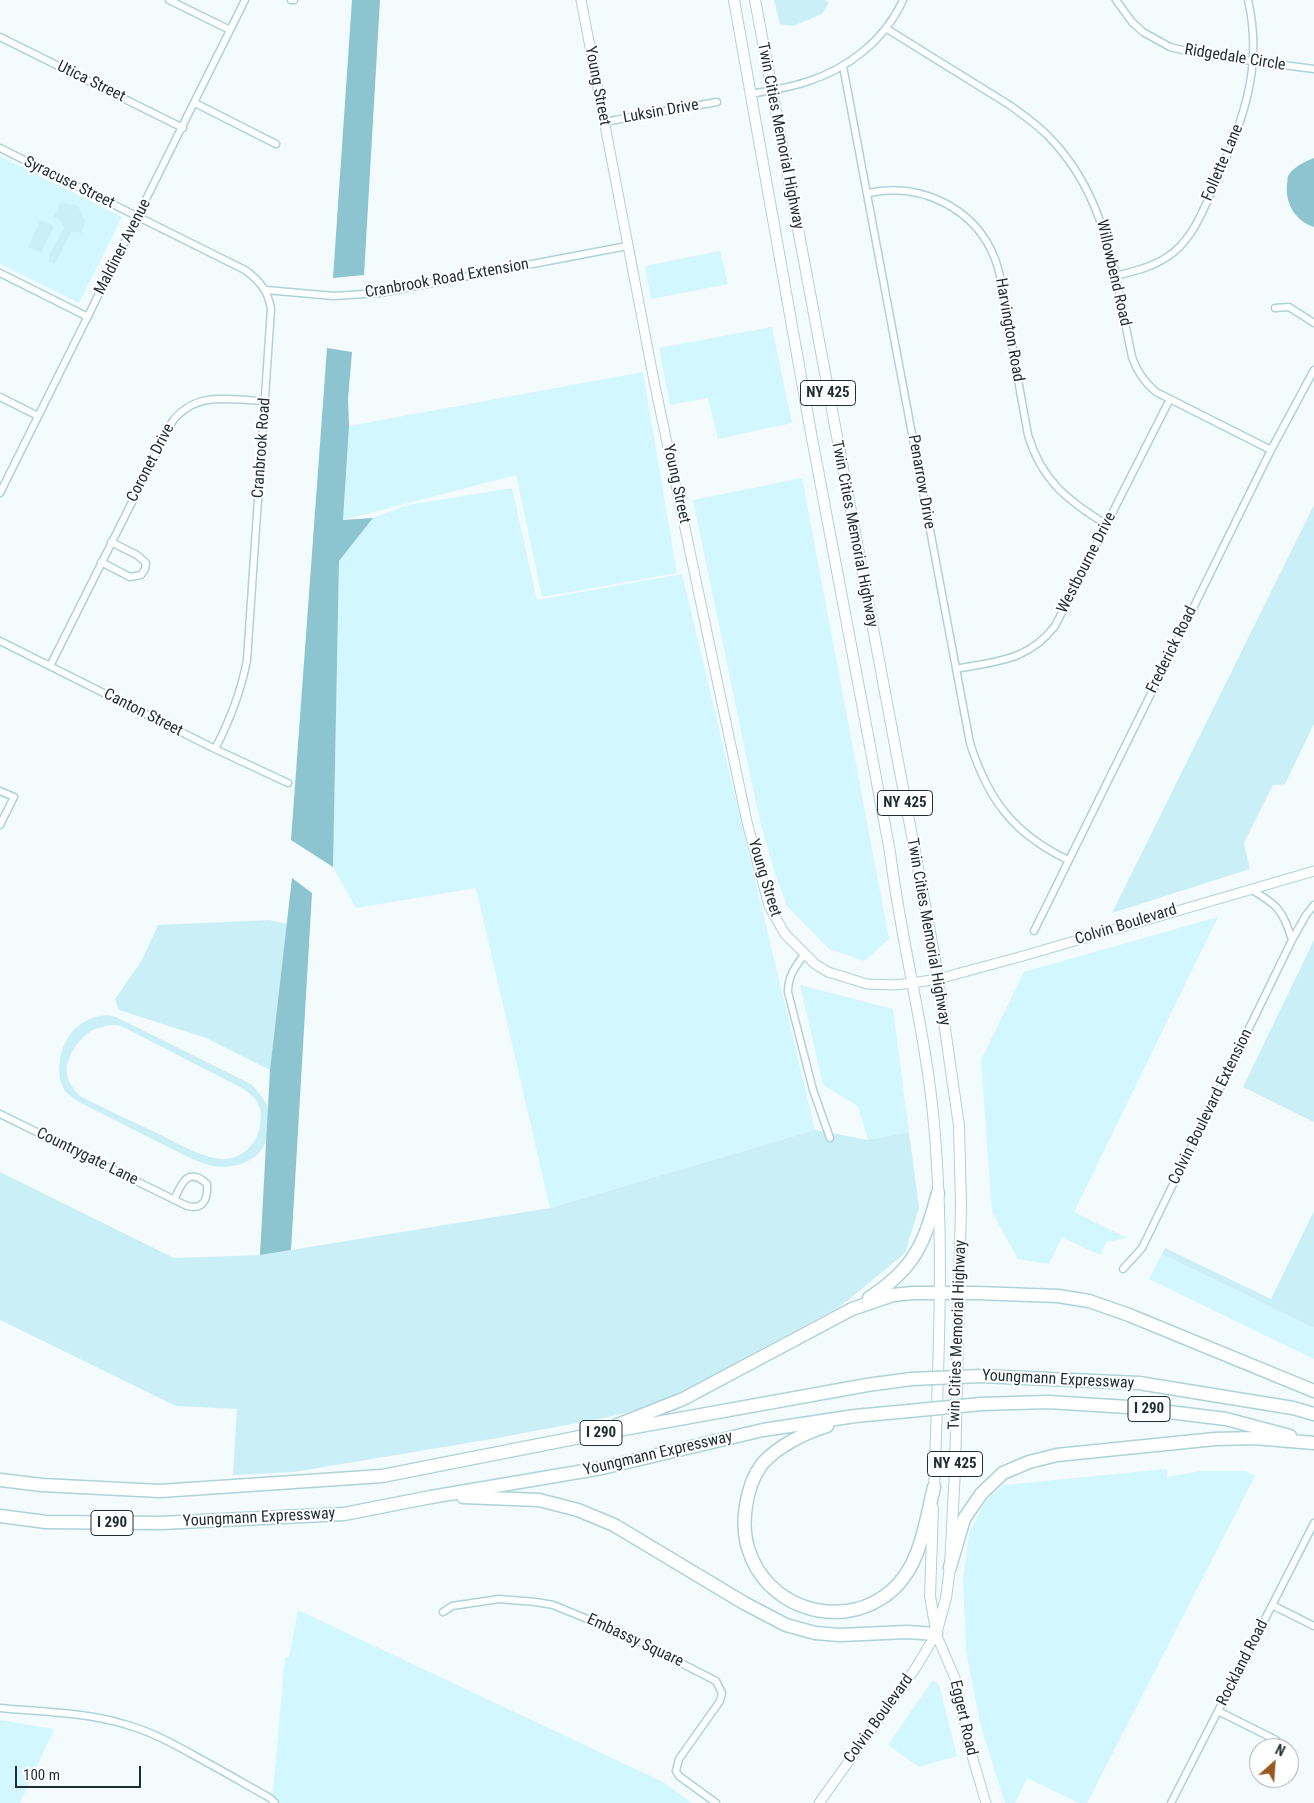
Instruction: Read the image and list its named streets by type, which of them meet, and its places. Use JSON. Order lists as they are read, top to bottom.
{
  "streets": {
    "highway": ["Youngmann Expressway", "I 290"],
    "main road": ["Twin Cities Memorial Highway", "NY 425"],
    "street": [
      "Ridgedale Circle",
      "Utica Street",
      "Young Street",
      "Luksin Drive",
      "Follette Lane",
      "Syracuse Street",
      "Maldiner Avenue",
      "Willowbend Road",
      "Cranbrook Road Extension",
      "Harvington Road",
      "Cranbrook Road",
      "Coronet Drive",
      "Penarrow Drive",
      "Westbourne Drive",
      "Frederick Road",
      "Canton Street",
      "Colvin Boulevard",
      "Colvin Boulevard Extension",
      "Countrygate Lane",
      "Embassy Square",
      "Rockland Road",
      "Eggert Road"
    ]
  },
  "crossings": [
    ["Ridgedale Circle", "Follette Lane"],
    ["Utica Street", "Maldiner Avenue"],
    ["Young Street", "Luksin Drive"],
    ["Young Street", "Twin Cities Memorial Highway"],
    ["Young Street", "Cranbrook Road Extension"],
    ["Young Street", "Colvin Boulevard"],
    ["Twin Cities Memorial Highway", "Colvin Boulevard"],
    ["Twin Cities Memorial Highway", "Eggert Road"],
    ["Follette Lane", "Willowbend Road"],
    ["Syracuse Street", "Maldiner Avenue"],
    ["Willowbend Road", "Westbourne Drive"],
    ["Willowbend Road", "Frederick Road"],
    ["Cranbrook Road Extension", "Cranbrook Road"],
    ["Harvington Road", "Penarrow Drive"],
    ["Harvington Road", "Westbourne Drive"],
    ["Cranbrook Road", "Coronet Drive"],
    ["Cranbrook Road", "Canton Street"],
    ["Coronet Drive", "Canton Street"],
    ["Penarrow Drive", "Westbourne Drive"],
    ["Penarrow Drive", "Frederick Road"],
    ["Colvin Boulevard", "Eggert Road"]
  ],
  "scale_bar": "100 m",
  "north": "top right"
}
